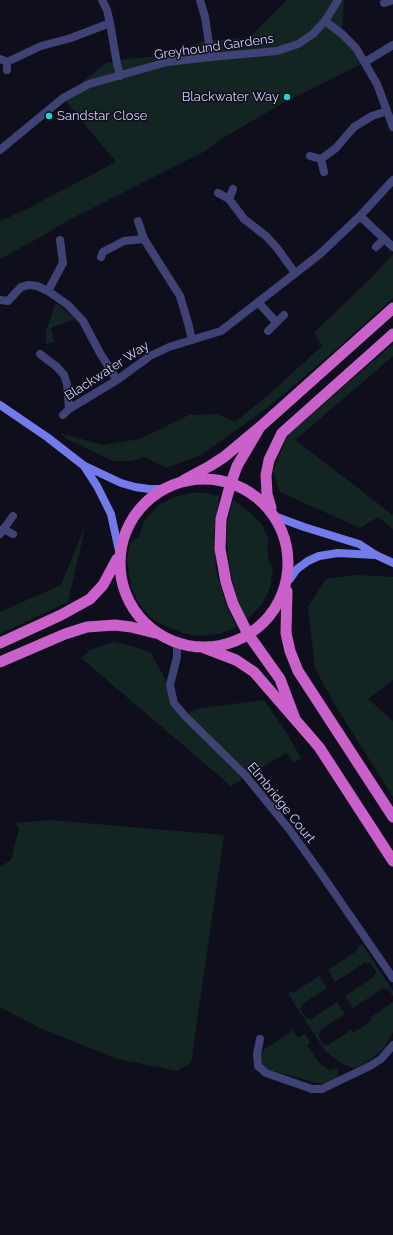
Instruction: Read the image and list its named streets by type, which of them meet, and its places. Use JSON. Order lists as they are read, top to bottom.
{
  "streets": {
    "street": ["Greyhound Gardens", "Blackwater Way", "Elmbridge Court"]
  },
  "places": ["Blackwater Way", "Sandstar Close"]
}
